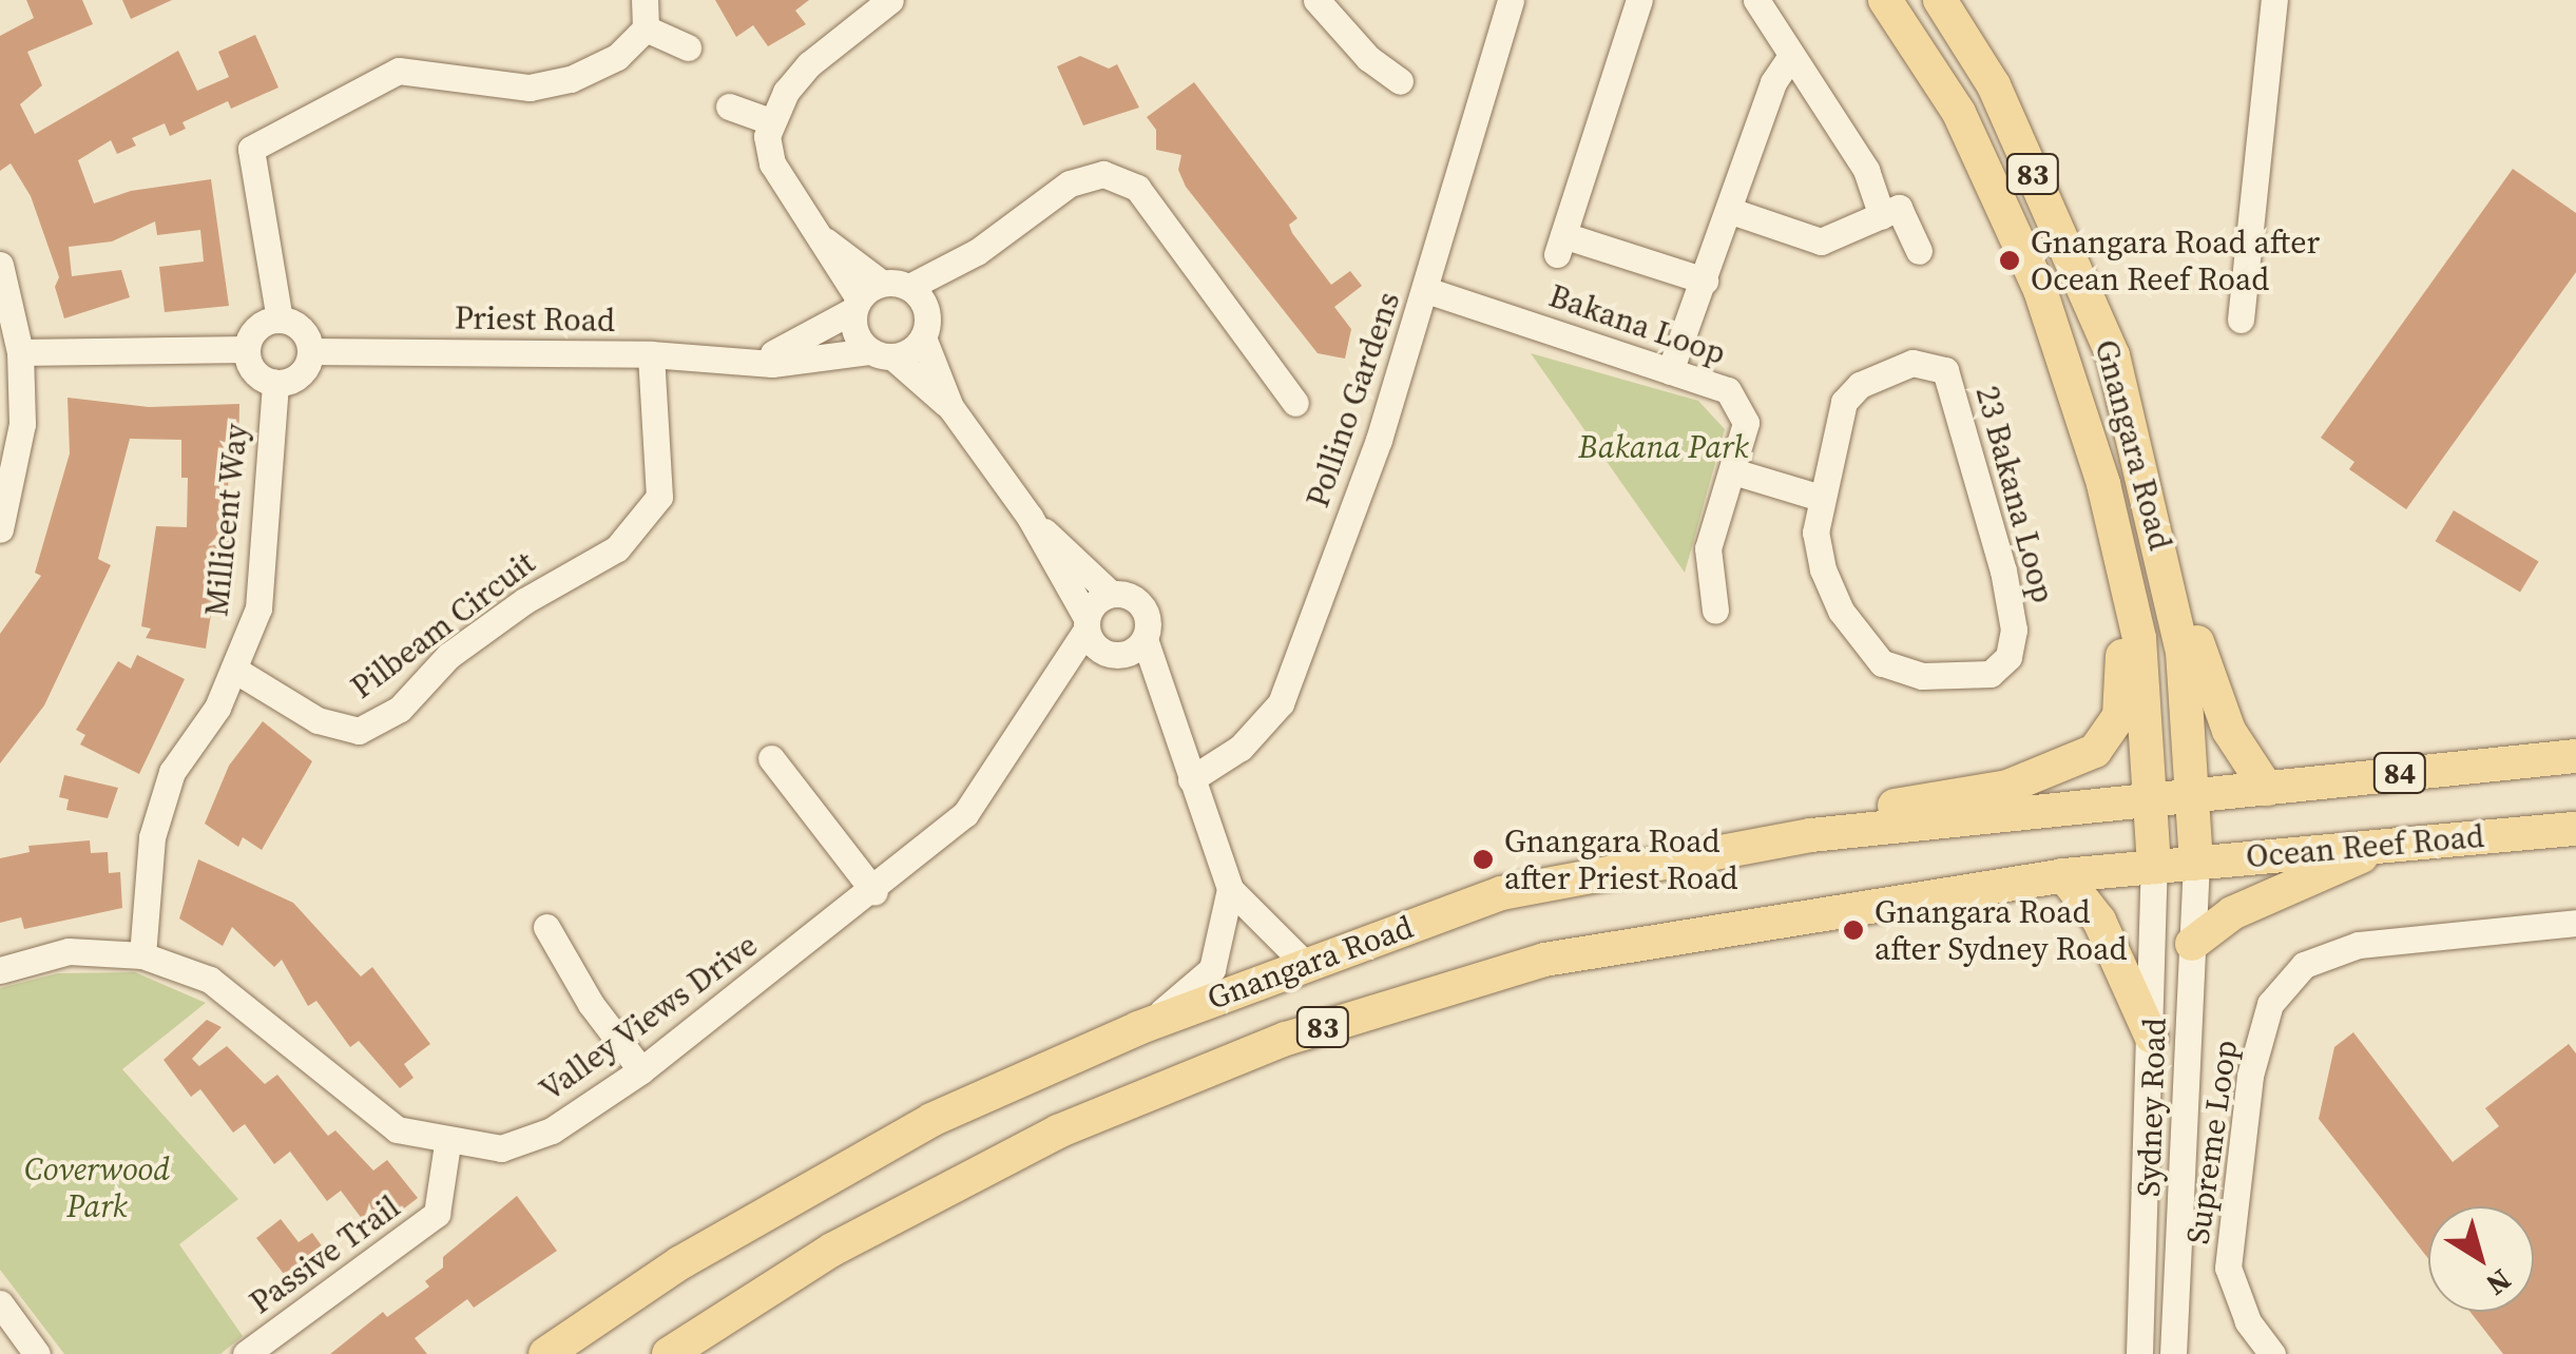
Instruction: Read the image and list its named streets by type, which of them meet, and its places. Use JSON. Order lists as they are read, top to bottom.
{
  "streets": {
    "main road": [
      "83",
      "Gnangara Road",
      "84",
      "Ocean Reef Road"
    ],
    "street": [
      "Priest Road",
      "Bakana Loop",
      "Pollino Gardens",
      "23 Bakana Loop",
      "Millicent Way",
      "Pilbeam Circuit",
      "Valley Views Drive",
      "Sydney Road",
      "Supreme Loop",
      "Passive Trail"
    ]
  },
  "crossings": [
    ["83", "Gnangara Road"],
    ["Priest Road", "Millicent Way"],
    ["Priest Road", "Pilbeam Circuit"],
    ["Bakana Loop", "Pollino Gardens"],
    ["Gnangara Road", "Ocean Reef Road"],
    ["Gnangara Road", "Sydney Road"],
    ["Millicent Way", "Pilbeam Circuit"],
    ["Millicent Way", "Valley Views Drive"],
    ["Ocean Reef Road", "Sydney Road"],
    ["Valley Views Drive", "Passive Trail"]
  ],
  "parks": ["Bakana Park", "Coverwood Park"],
  "places": ["Gnangara Road after Ocean Reef Road", "Gnangara Road after Priest Road", "Gnangara Road after Sydney Road"],
  "north": "bottom right"
}
